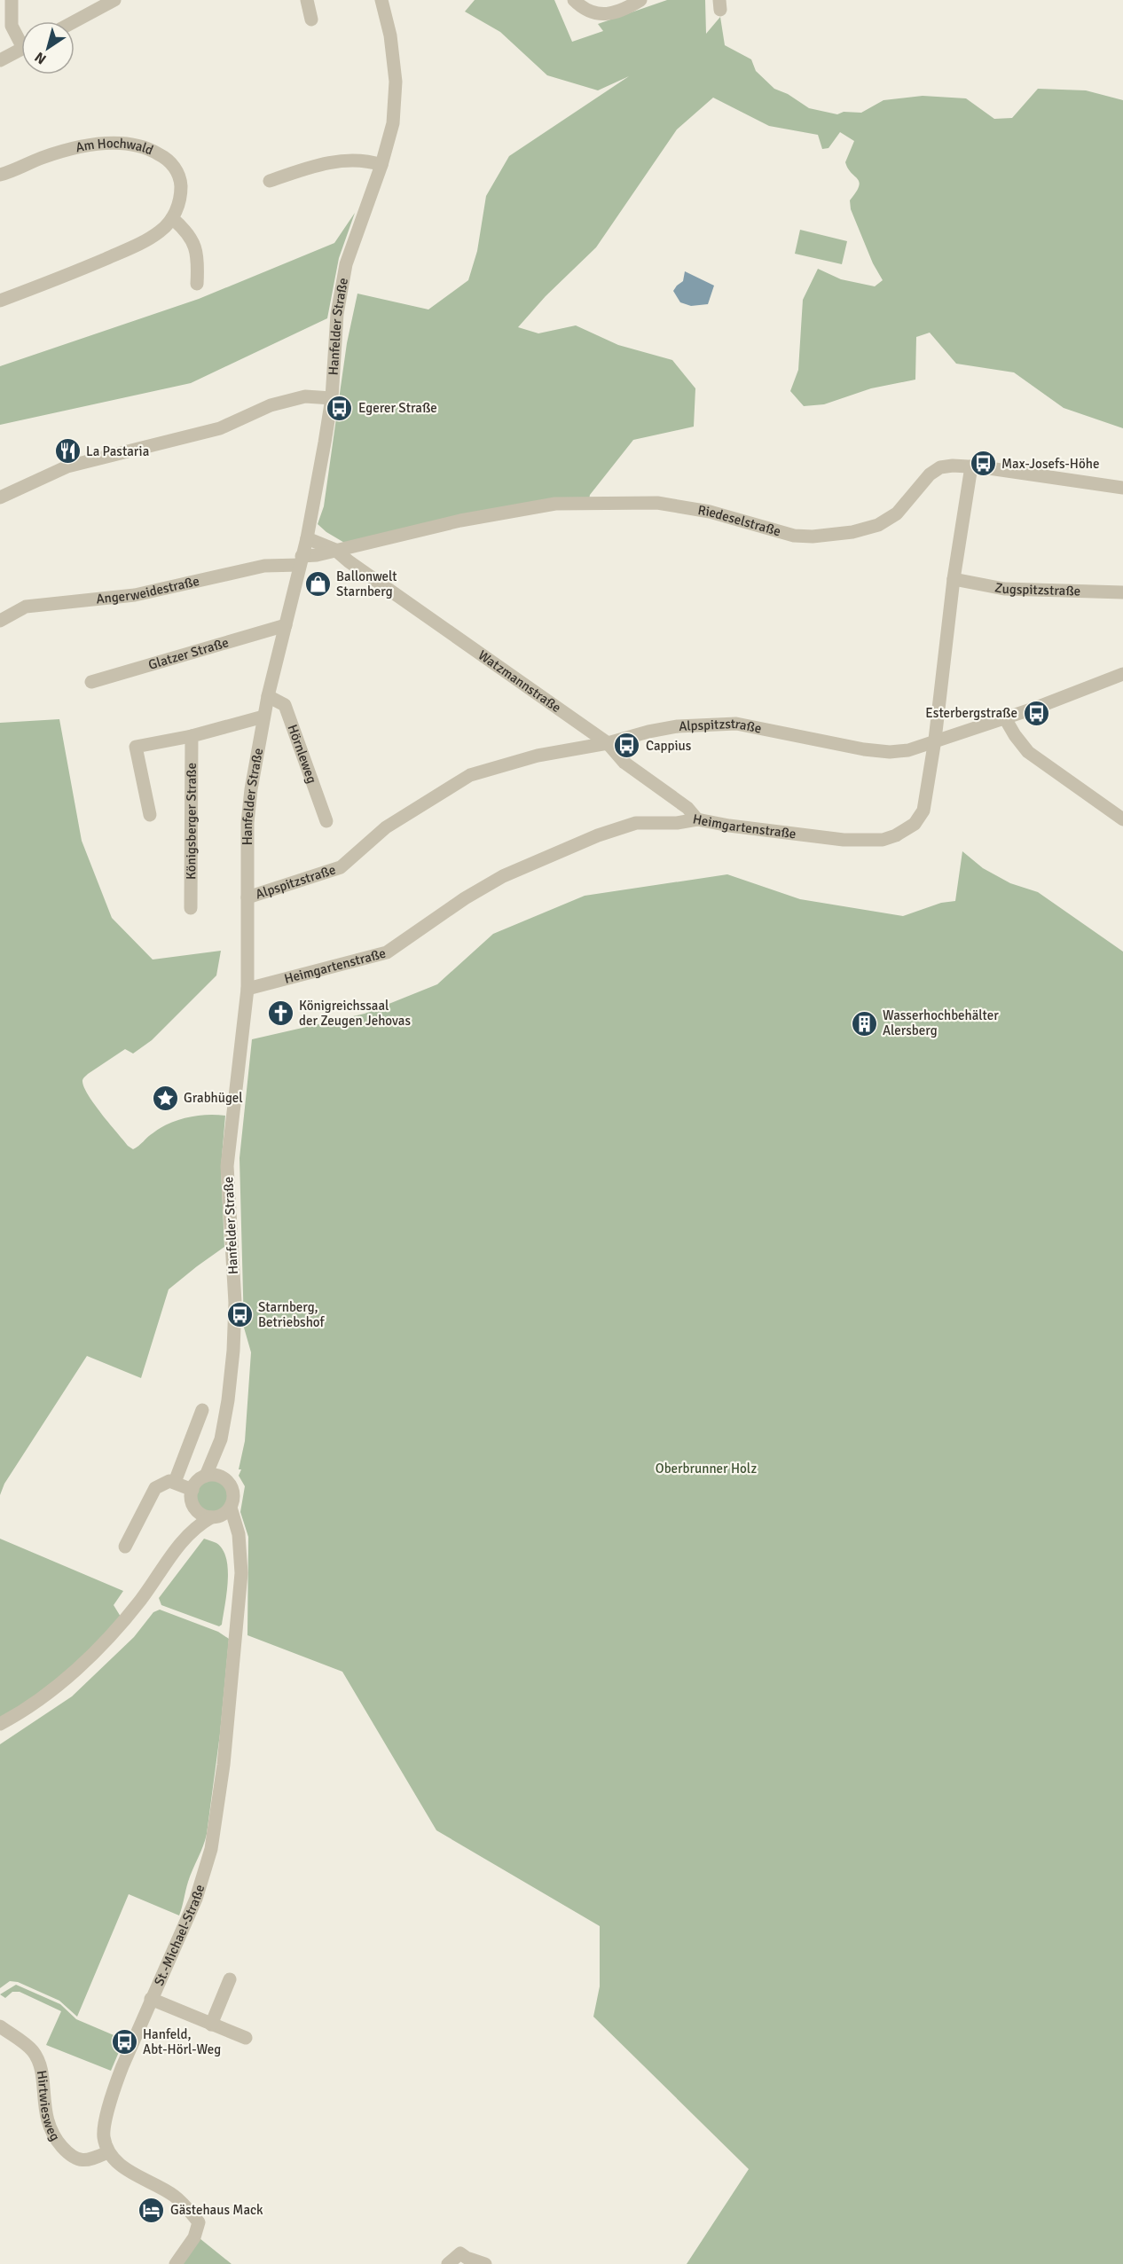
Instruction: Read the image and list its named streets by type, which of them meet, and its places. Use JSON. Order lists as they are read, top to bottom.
{
  "streets": {
    "street": [
      "Am Hochwald",
      "Hanfelder Straße",
      "Riedeselstraße",
      "Zugspitzstraße",
      "Angerweidestraße",
      "Glatzer Straße",
      "Watzmannstraße",
      "Alpspitzstraße",
      "Hörnleweg",
      "Königsberger Straße",
      "Heimgartenstraße",
      "St.-Michael-Straße",
      "Hirtwiesweg"
    ]
  },
  "crossings": [
    ["Hanfelder Straße", "Riedeselstraße"],
    ["Hanfelder Straße", "Angerweidestraße"],
    ["Hanfelder Straße", "Glatzer Straße"],
    ["Hanfelder Straße", "Watzmannstraße"],
    ["Hanfelder Straße", "Alpspitzstraße"],
    ["Hanfelder Straße", "Hörnleweg"],
    ["Hanfelder Straße", "Heimgartenstraße"],
    ["Hanfelder Straße", "St.-Michael-Straße"],
    ["Riedeselstraße", "Angerweidestraße"],
    ["Riedeselstraße", "Watzmannstraße"],
    ["Riedeselstraße", "Heimgartenstraße"],
    ["Zugspitzstraße", "Heimgartenstraße"],
    ["Watzmannstraße", "Alpspitzstraße"],
    ["Watzmannstraße", "Heimgartenstraße"],
    ["Alpspitzstraße", "Heimgartenstraße"],
    ["St.-Michael-Straße", "Hirtwiesweg"]
  ],
  "parks": ["Oberbrunner Holz"],
  "places": {
    "bus stop": [
      "Egerer Straße",
      "Max-Josefs-Höhe",
      "Esterbergstraße",
      "Cappius",
      "Starnberg, Betriebshof",
      "Hanfeld, Abt-Hörl-Weg"
    ],
    "restaurant": ["La Pastaria"],
    "shop": ["Ballonwelt Starnberg"],
    "church": ["Königreichssaal der Zeugen Jehovas"],
    "building": ["Wasserhochbehälter Alersberg"],
    "place": ["Grabhügel"],
    "hotel": ["Gästehaus Mack"]
  },
  "north": "bottom left"
}
